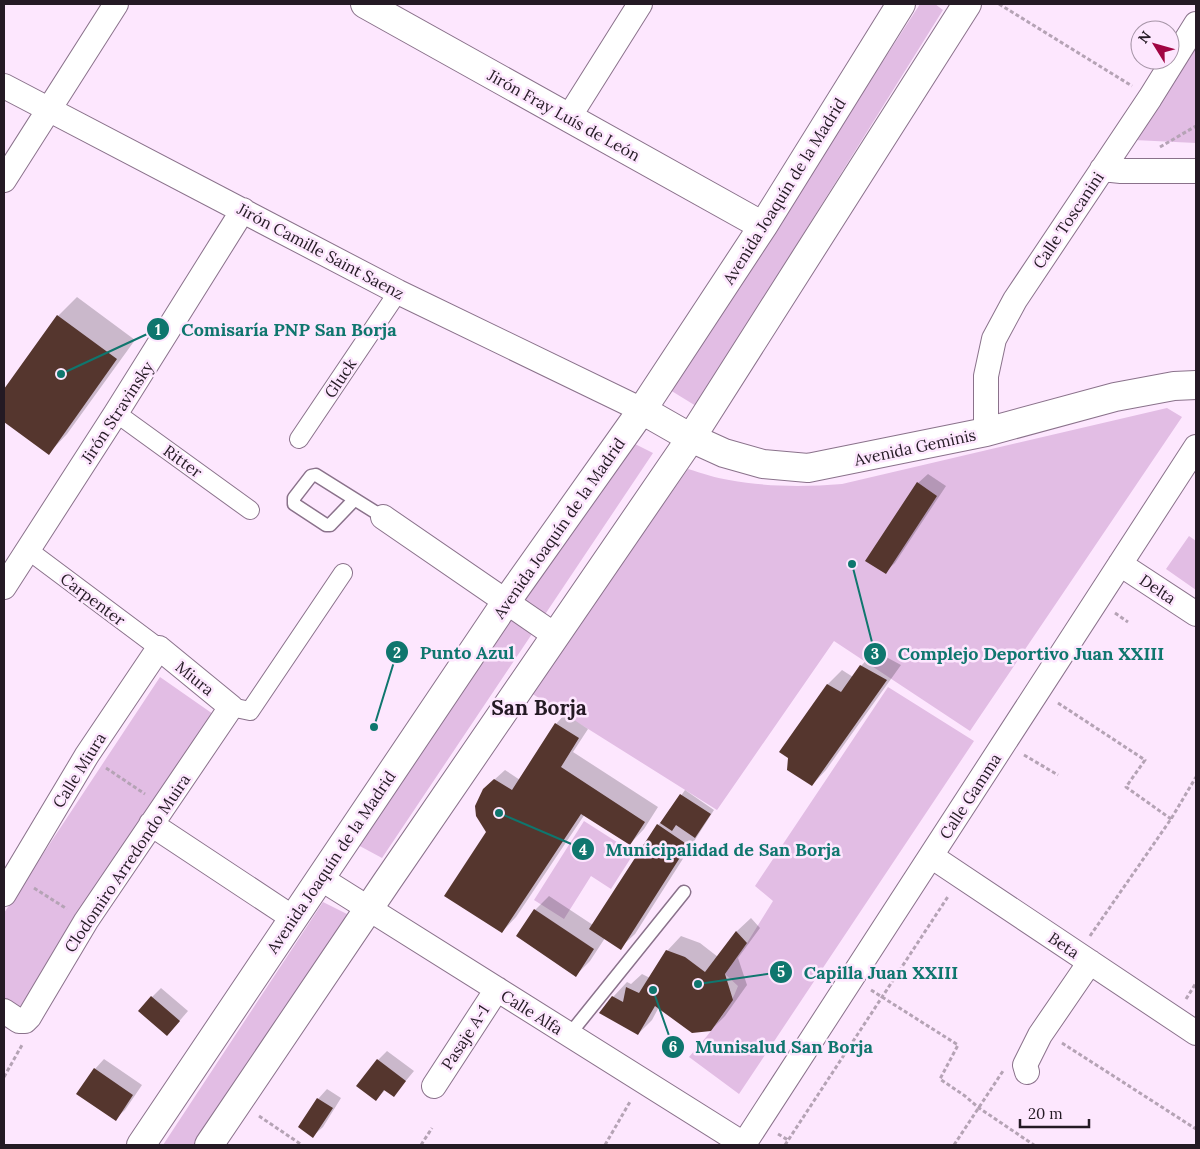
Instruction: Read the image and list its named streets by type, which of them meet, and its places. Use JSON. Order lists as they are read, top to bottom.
{
  "streets": {
    "street": [
      "Jirón Fray Luís de León",
      "Avenida Joaquín de la Madrid",
      "Calle Toscanini",
      "Jirón Camille Saint Saenz",
      "Gluck",
      "Jirón Stravinsky",
      "Avenida Geminis",
      "Ritter",
      "Delta",
      "Carpenter",
      "Miura",
      "Calle Miura",
      "Calle Gamma",
      "Clodomiro Arredondo Muira",
      "Beta",
      "Calle Alfa",
      "Pasaje A-1"
    ]
  },
  "crossings": [
    ["Jirón Fray Luís de León", "Avenida Joaquín de la Madrid"],
    ["Avenida Joaquín de la Madrid", "Jirón Camille Saint Saenz"],
    ["Avenida Joaquín de la Madrid", "Avenida Geminis"],
    ["Avenida Joaquín de la Madrid", "Calle Alfa"],
    ["Calle Toscanini", "Avenida Geminis"],
    ["Jirón Camille Saint Saenz", "Gluck"],
    ["Jirón Camille Saint Saenz", "Jirón Stravinsky"],
    ["Jirón Camille Saint Saenz", "Avenida Geminis"],
    ["Jirón Stravinsky", "Ritter"],
    ["Jirón Stravinsky", "Carpenter"],
    ["Delta", "Calle Gamma"],
    ["Carpenter", "Miura"],
    ["Carpenter", "Calle Miura"],
    ["Miura", "Calle Miura"],
    ["Miura", "Clodomiro Arredondo Muira"],
    ["Calle Gamma", "Beta"],
    ["Calle Gamma", "Calle Alfa"],
    ["Calle Alfa", "Pasaje A-1"]
  ],
  "districts": ["San Borja"],
  "places": [
    "Comisaría PNP San Borja",
    "Complejo Deportivo Juan XXIII",
    "Punto Azul",
    "Municipalidad de San Borja",
    "Capilla Juan XXIII",
    "Munisalud San Borja"
  ],
  "scale_bar": "20 m",
  "north": "top left"
}
